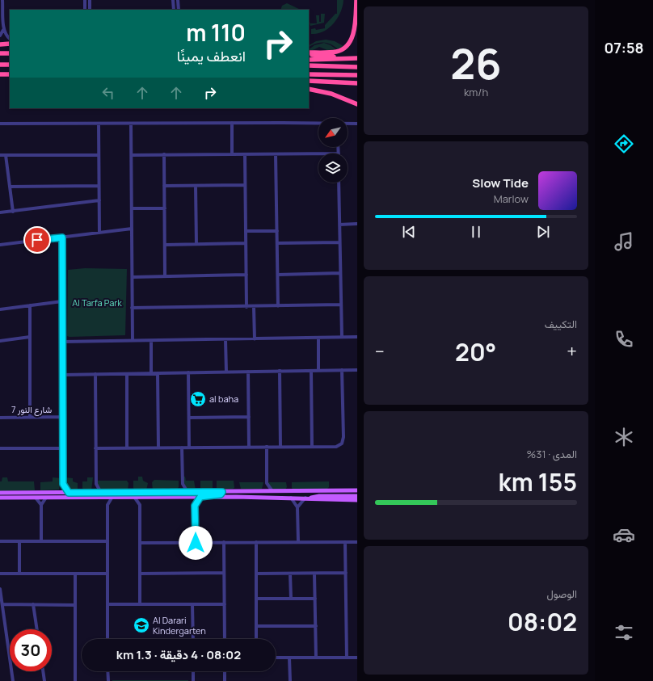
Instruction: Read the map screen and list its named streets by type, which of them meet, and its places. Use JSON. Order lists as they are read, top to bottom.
{
  "streets": {
    "street": ["شارع النور 7"]
  },
  "parks": ["Al Tarfa Park"],
  "places": {
    "supermarket": ["al baha"],
    "school or university": ["Al Darari Kindergarten"]
  },
  "north": "bottom left",
  "page": {
    "tabs": "07:58",
    "tile": [
      ["26", "km/h"],
      "التكييف",
      ["المدى · 31%", "155 km"],
      ["الوصول", "08:02"]
    ],
    "turn": ["110 m", "انعطف يمينًا"],
    "song": ["Slow Tide", "Marlow"],
    "heat": ["−", "20°", "+"],
    "limit": "30",
    "trip": "08:02 · 4 دقيقة · 1.3 km"
  }
}
